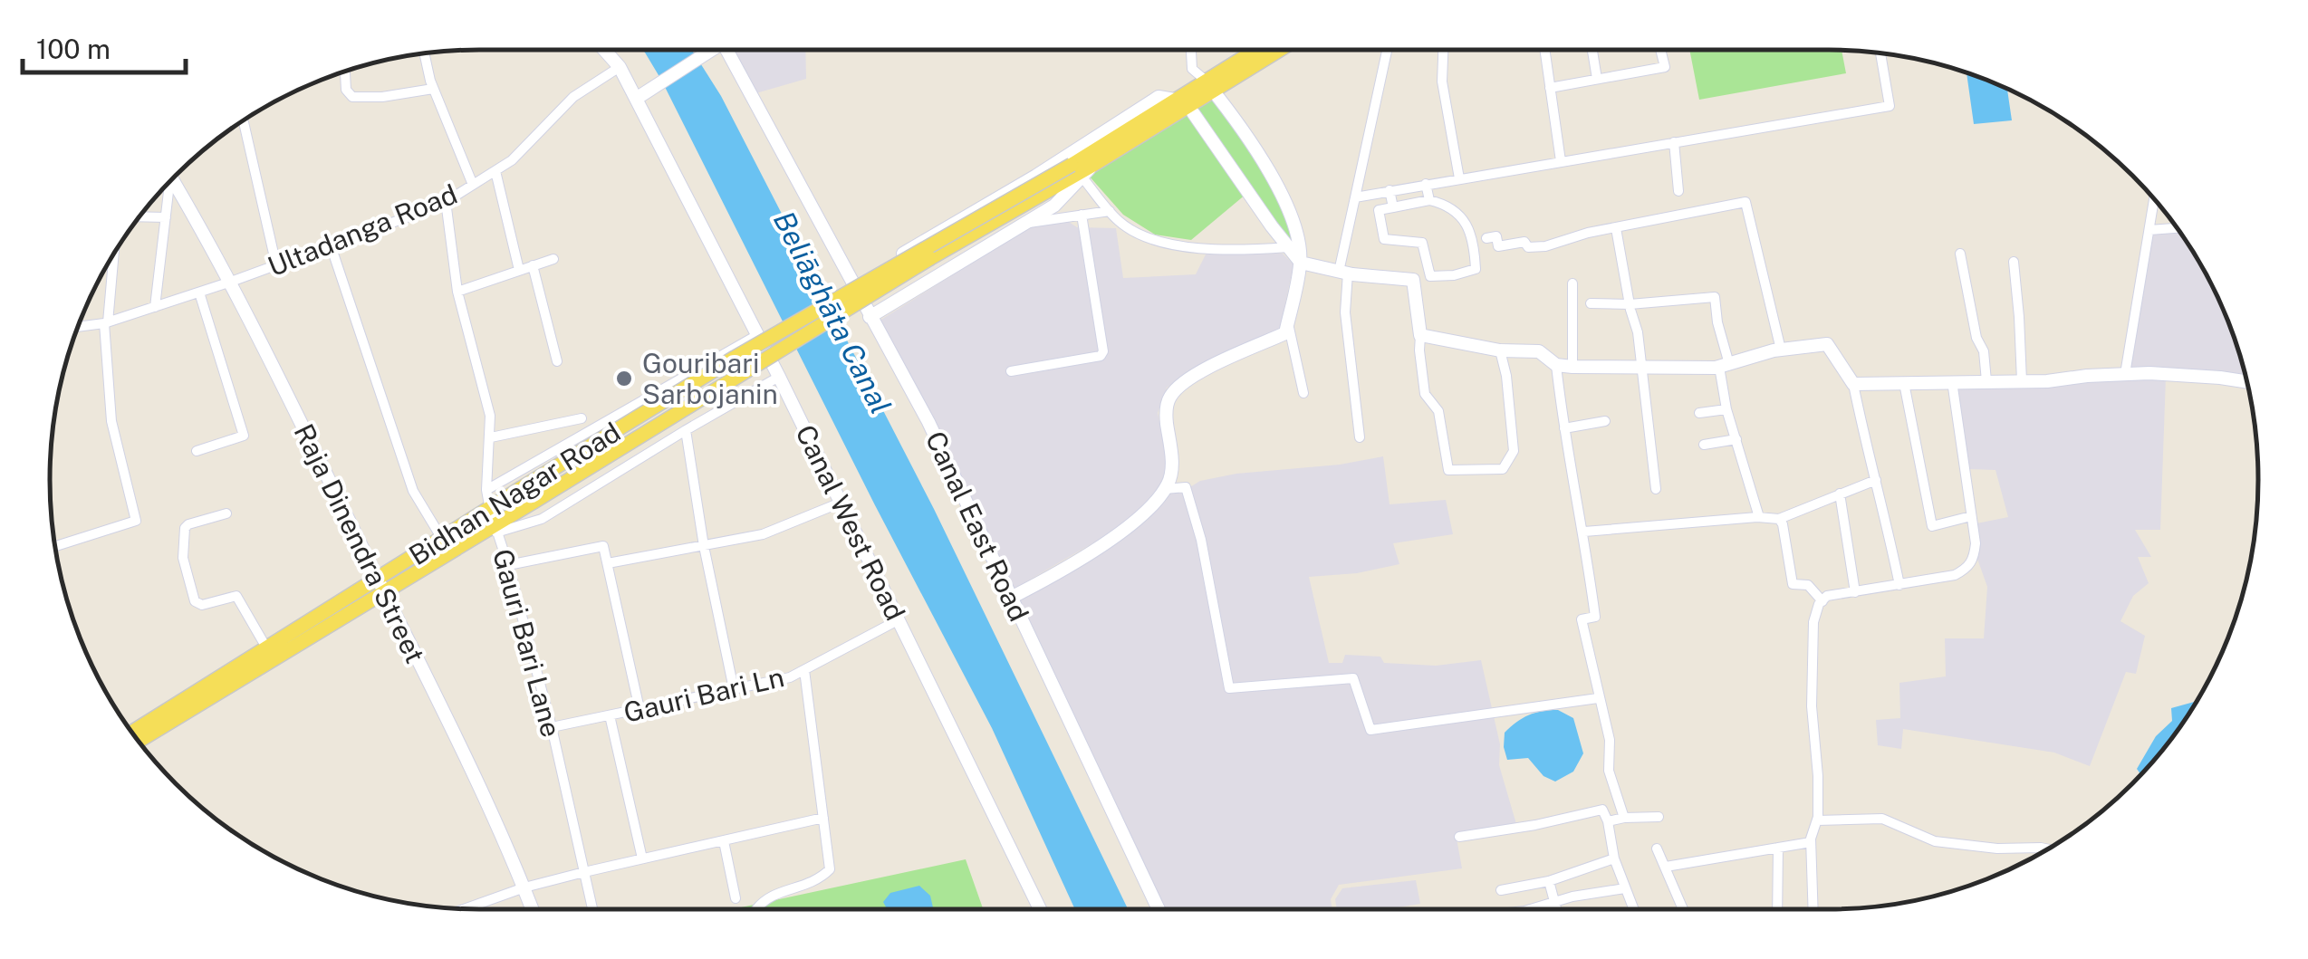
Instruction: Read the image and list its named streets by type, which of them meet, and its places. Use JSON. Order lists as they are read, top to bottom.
{
  "streets": {
    "main road": [
      "Bidhan Nagar Road",
      "Canal West Road",
      "Canal East Road",
      "Raja Dinendra Street"
    ],
    "street": ["Ultadanga Road", "Gauri Bari Lane", "Gauri Bari Ln"]
  },
  "crossings": [
    ["Ultadanga Road", "Canal West Road"],
    ["Ultadanga Road", "Raja Dinendra Street"],
    ["Ultadanga Road", "Gauri Bari Lane"],
    ["Bidhan Nagar Road", "Raja Dinendra Street"],
    ["Bidhan Nagar Road", "Gauri Bari Lane"],
    ["Canal West Road", "Gauri Bari Ln"],
    ["Gauri Bari Lane", "Gauri Bari Ln"]
  ],
  "water": ["Beliāghāta Canal"],
  "places": ["Gouribari Sarbojanin"],
  "scale_bar": "100 m"
}
